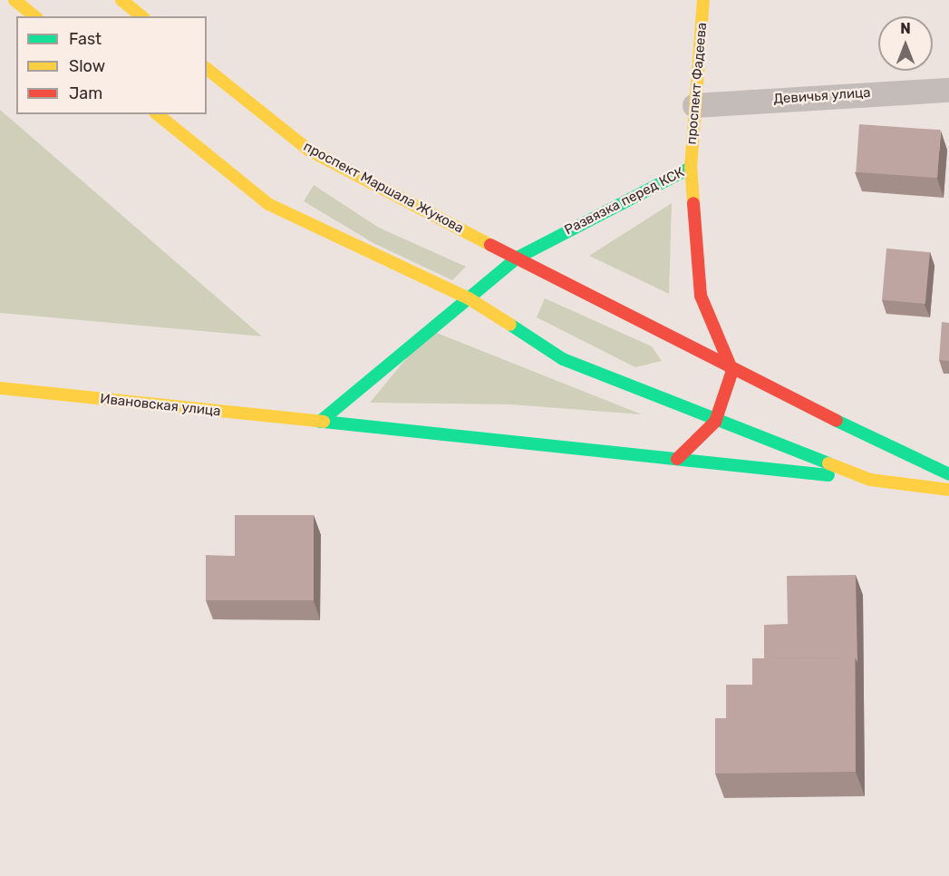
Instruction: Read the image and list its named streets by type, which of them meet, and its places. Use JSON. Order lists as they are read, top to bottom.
{
  "streets": {
    "street": [
      "проспект Фадеева",
      "Девичья улица",
      "проспект Маршала Жукова",
      "Развязка перед КСК",
      "Ивановская улица"
    ]
  },
  "crossings": [
    ["проспект Фадеева", "Девичья улица"],
    ["проспект Фадеева", "Развязка перед КСК"],
    ["проспект Маршала Жукова", "Развязка перед КСК"],
    ["Развязка перед КСК", "Ивановская улица"]
  ],
  "legend": ["Fast", "Slow", "Jam"],
  "north": "top"
}
